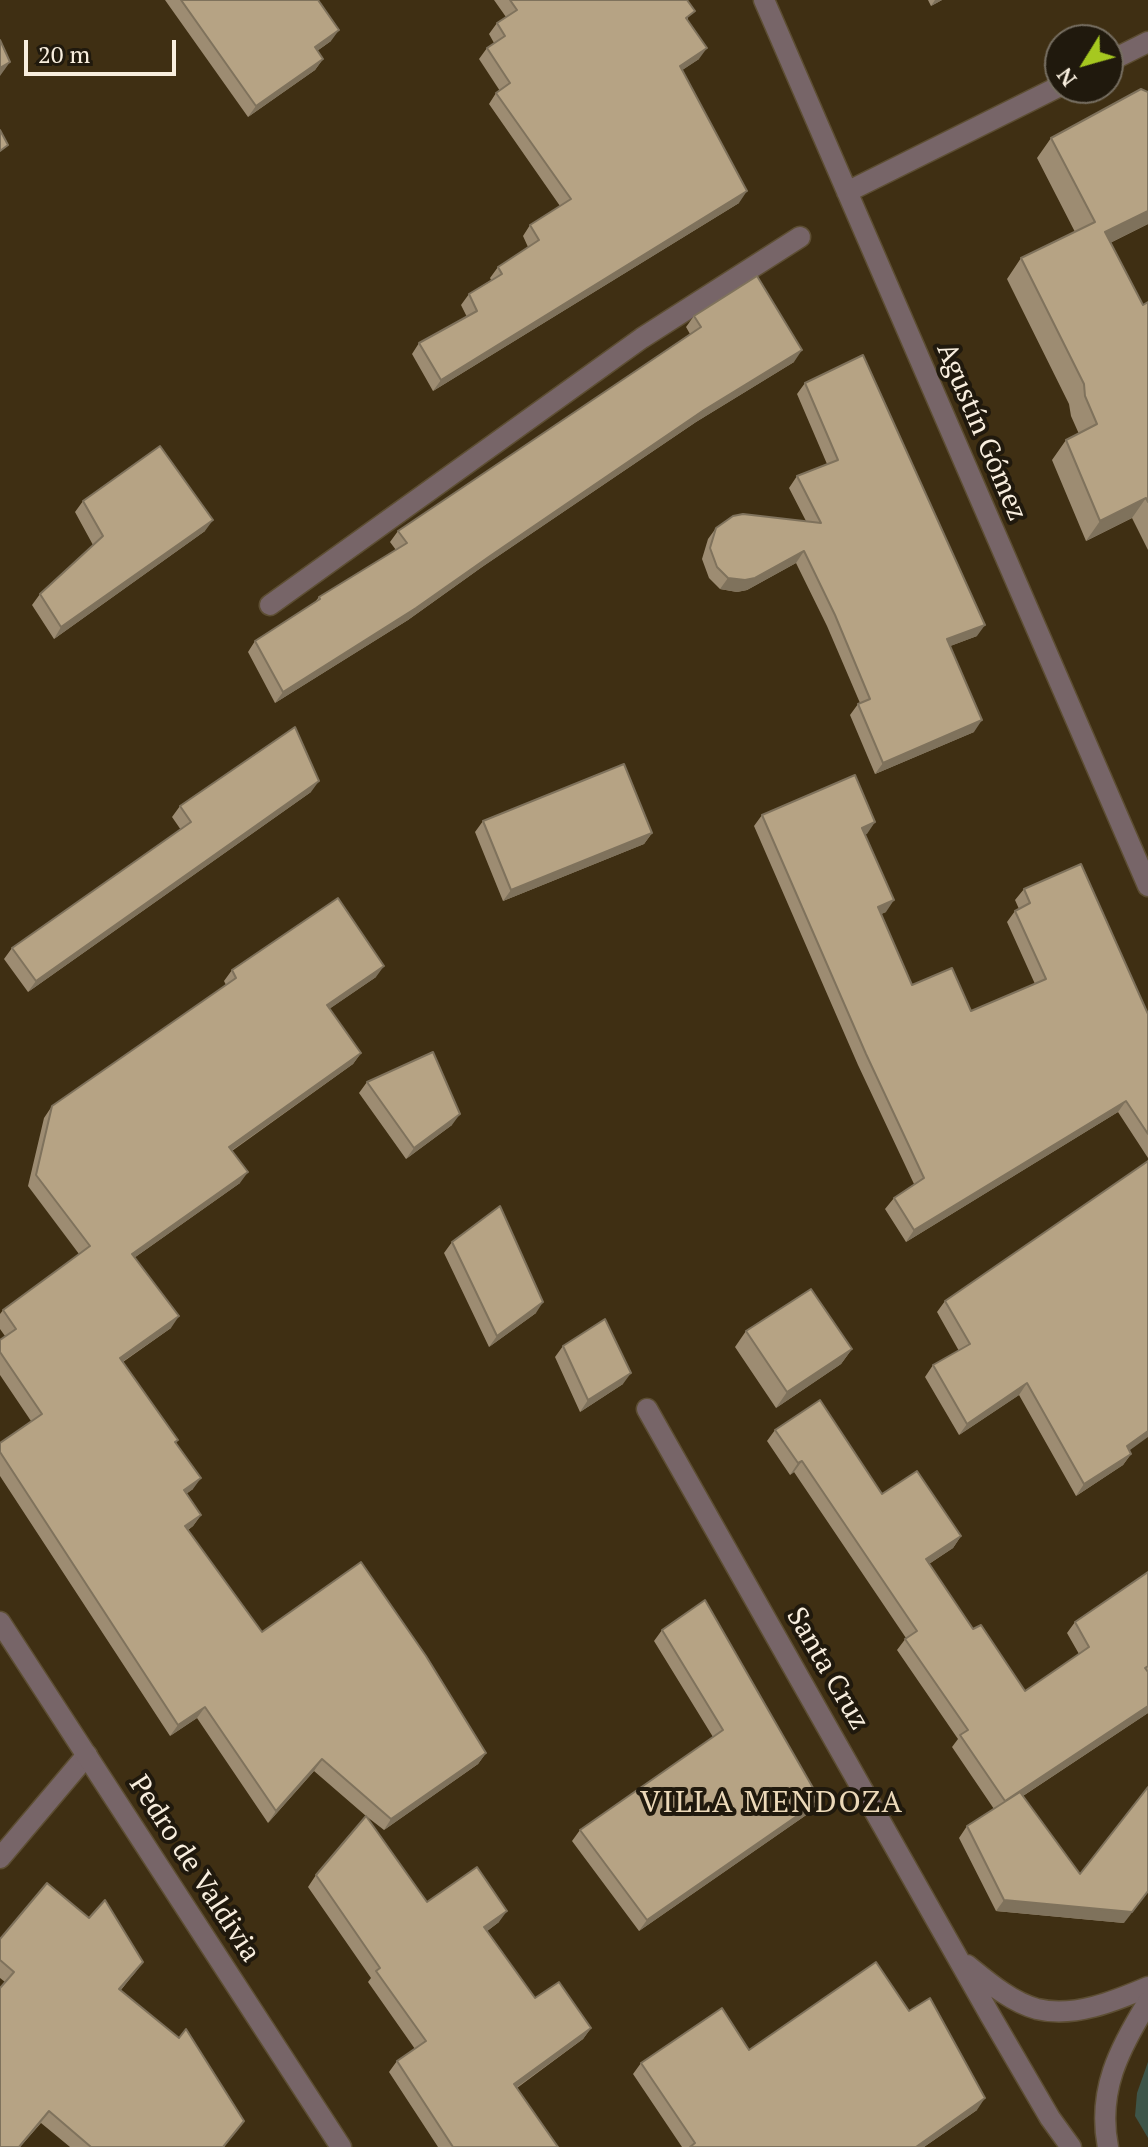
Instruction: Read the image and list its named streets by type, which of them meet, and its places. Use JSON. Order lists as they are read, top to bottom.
{
  "streets": {
    "street": ["Agustín Gómez", "Santa Cruz", "Pedro de Valdivia"]
  },
  "districts": ["VILLA MENDOZA"],
  "scale_bar": "20 m",
  "north": "bottom left"
}
